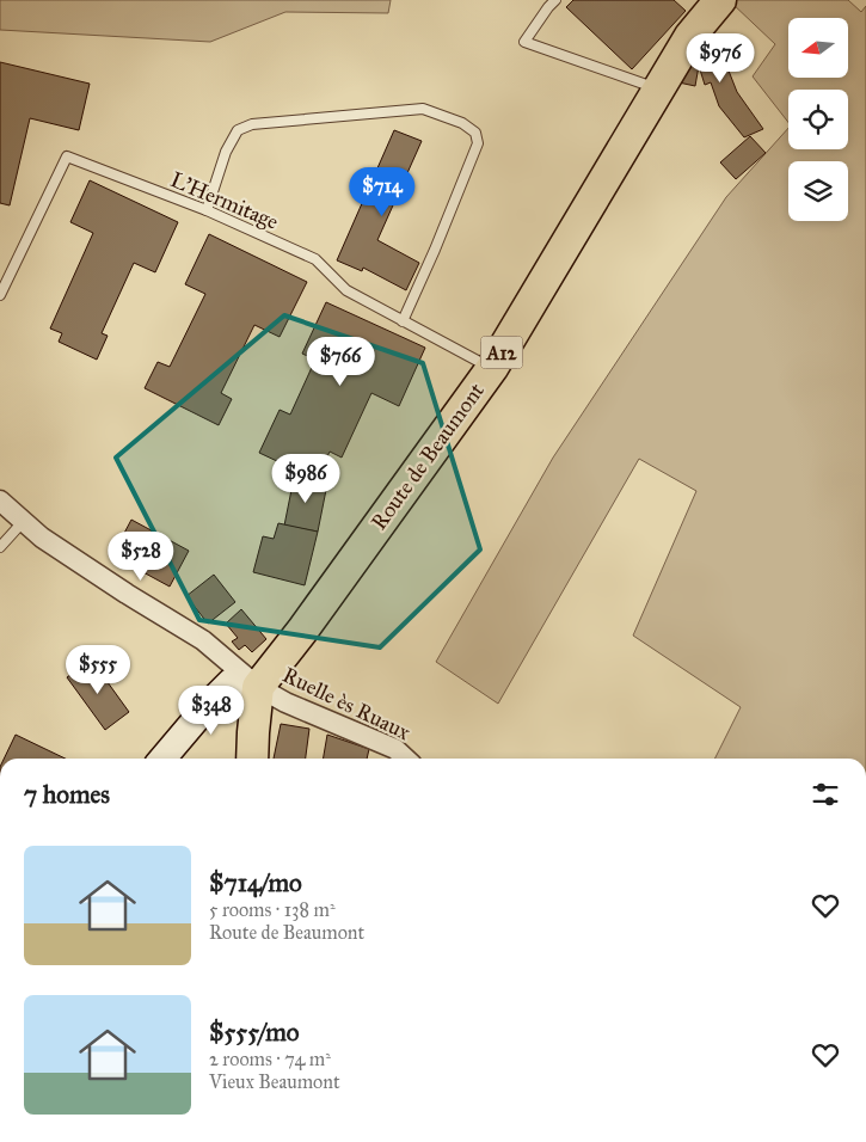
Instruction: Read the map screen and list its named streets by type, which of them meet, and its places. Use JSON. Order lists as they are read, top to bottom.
{
  "streets": {
    "main road": ["A12", "Route de Beaumont"],
    "street": ["Ruelle ès Ruaux"],
    "lane": ["L'Hermitage"]
  },
  "crossings": [
    ["L'Hermitage", "Route de Beaumont"],
    ["Route de Beaumont", "Ruelle ès Ruaux"]
  ],
  "north": "left",
  "page": {
    "price": [
      "$976",
      "$714",
      "$766",
      "$986",
      "$528",
      "$555",
      "$348"
    ],
    "heading": "7 homes",
    "list": [
      {
        "name": "$714/mo",
        "note": "5 rooms · 138 m² · Route de Beaumont"
      },
      {
        "name": "$555/mo",
        "note": "2 rooms · 74 m² · Vieux Beaumont"
      }
    ]
  }
}
